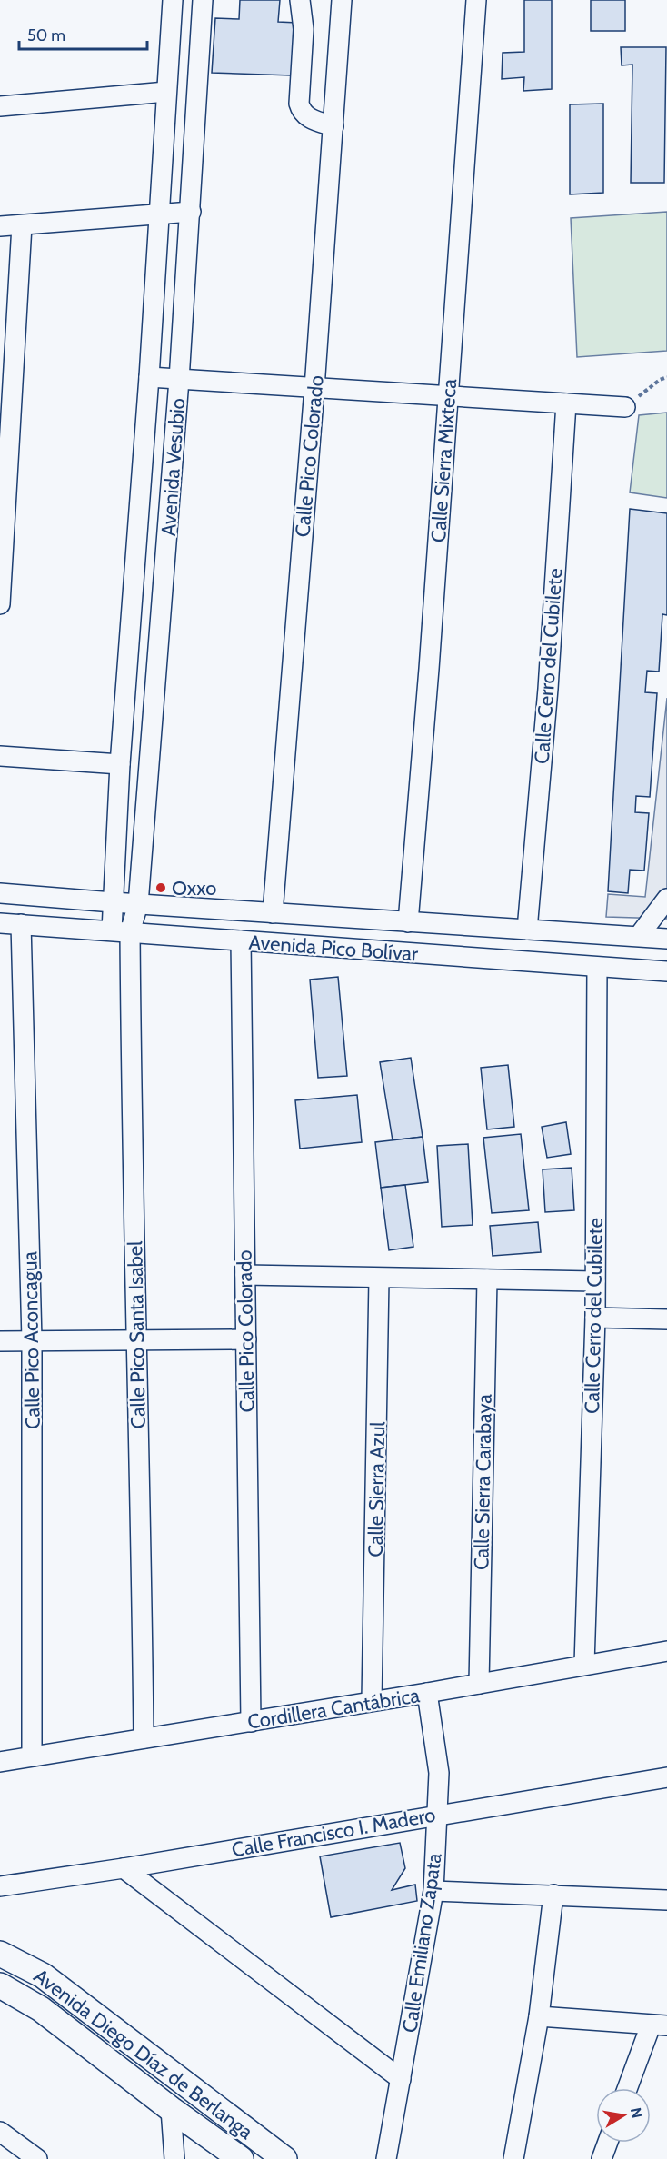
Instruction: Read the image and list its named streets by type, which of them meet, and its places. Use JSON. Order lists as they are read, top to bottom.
{
  "streets": {
    "main road": ["Avenida Diego Díaz de Berlanga"],
    "street": [
      "Calle Pico Colorado",
      "Calle Sierra Mixteca",
      "Avenida Vesubio",
      "Calle Cerro del Cubilete",
      "Avenida Pico Bolívar",
      "Calle Pico Santa Isabel",
      "Calle Pico Aconcagua",
      "Calle Sierra Carabaya",
      "Calle Sierra Azul",
      "Cordillera Cantábrica",
      "Calle Francisco I. Madero",
      "Calle Emiliano Zapata"
    ]
  },
  "crossings": [
    ["Calle Pico Colorado", "Avenida Pico Bolívar"],
    ["Calle Pico Colorado", "Cordillera Cantábrica"],
    ["Calle Sierra Mixteca", "Avenida Pico Bolívar"],
    ["Avenida Vesubio", "Avenida Pico Bolívar"],
    ["Avenida Vesubio", "Calle Pico Santa Isabel"],
    ["Calle Cerro del Cubilete", "Avenida Pico Bolívar"],
    ["Calle Cerro del Cubilete", "Cordillera Cantábrica"],
    ["Avenida Pico Bolívar", "Calle Pico Santa Isabel"],
    ["Avenida Pico Bolívar", "Calle Pico Aconcagua"],
    ["Calle Pico Santa Isabel", "Cordillera Cantábrica"],
    ["Calle Pico Aconcagua", "Cordillera Cantábrica"],
    ["Calle Sierra Carabaya", "Cordillera Cantábrica"],
    ["Calle Sierra Azul", "Cordillera Cantábrica"],
    ["Cordillera Cantábrica", "Calle Emiliano Zapata"],
    ["Calle Francisco I. Madero", "Calle Emiliano Zapata"]
  ],
  "places": ["Oxxo"],
  "scale_bar": "50 m",
  "north": "right"
}
